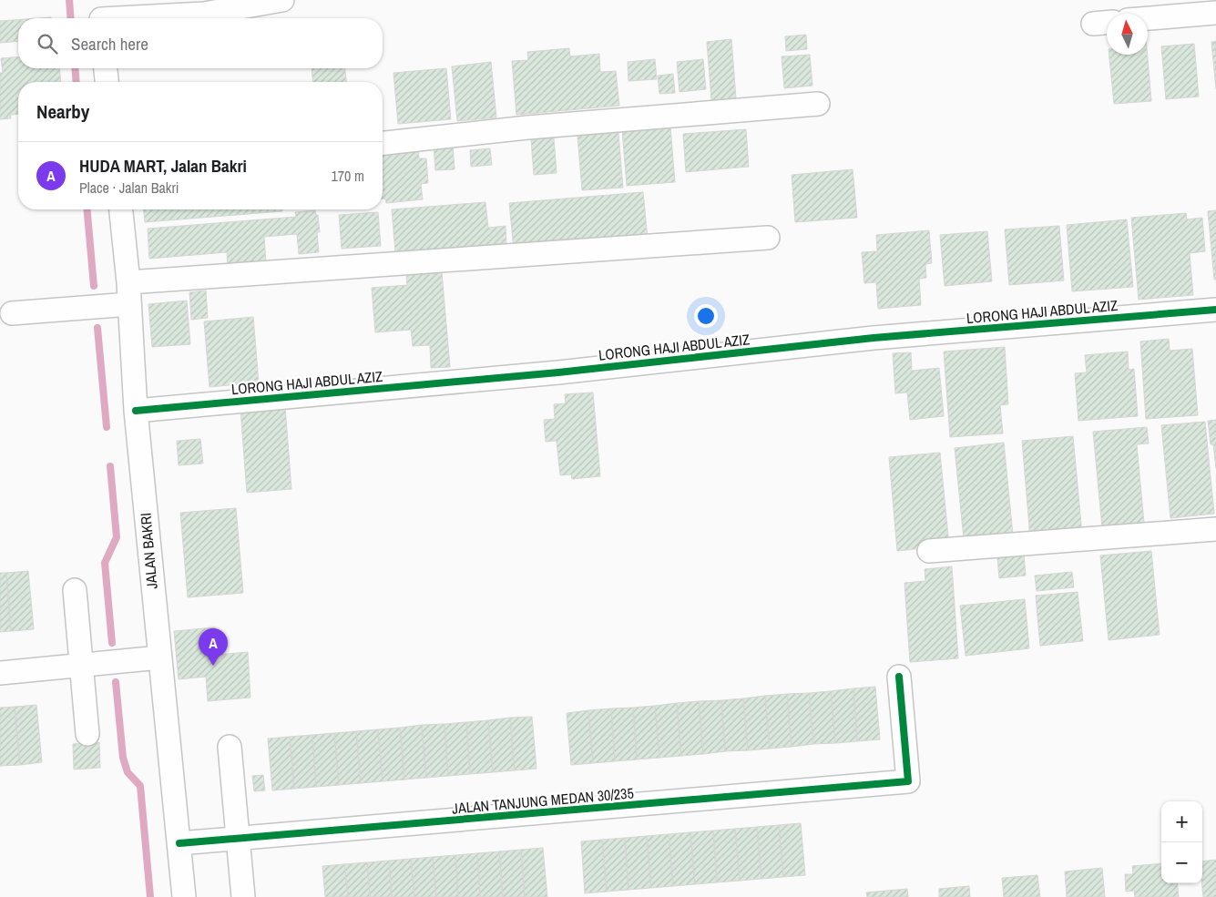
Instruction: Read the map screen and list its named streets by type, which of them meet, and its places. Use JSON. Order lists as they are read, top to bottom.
{
  "streets": {
    "street": ["LORONG HAJI ABDUL AZIZ", "JALAN BAKRI", "JALAN TANJUNG MEDAN 30/235"]
  },
  "crossings": [
    ["LORONG HAJI ABDUL AZIZ", "JALAN BAKRI"],
    ["JALAN BAKRI", "JALAN TANJUNG MEDAN 30/235"]
  ],
  "north": "top",
  "page": {
    "search": "Search here",
    "heading": "Nearby",
    "list": [
      {
        "mark": "A",
        "name": "HUDA MART, Jalan Bakri",
        "note": "Place · Jalan Bakri",
        "value": "170 m"
      }
    ],
    "pins": "A",
    "map_buttons": ["+", "−"]
  }
}
